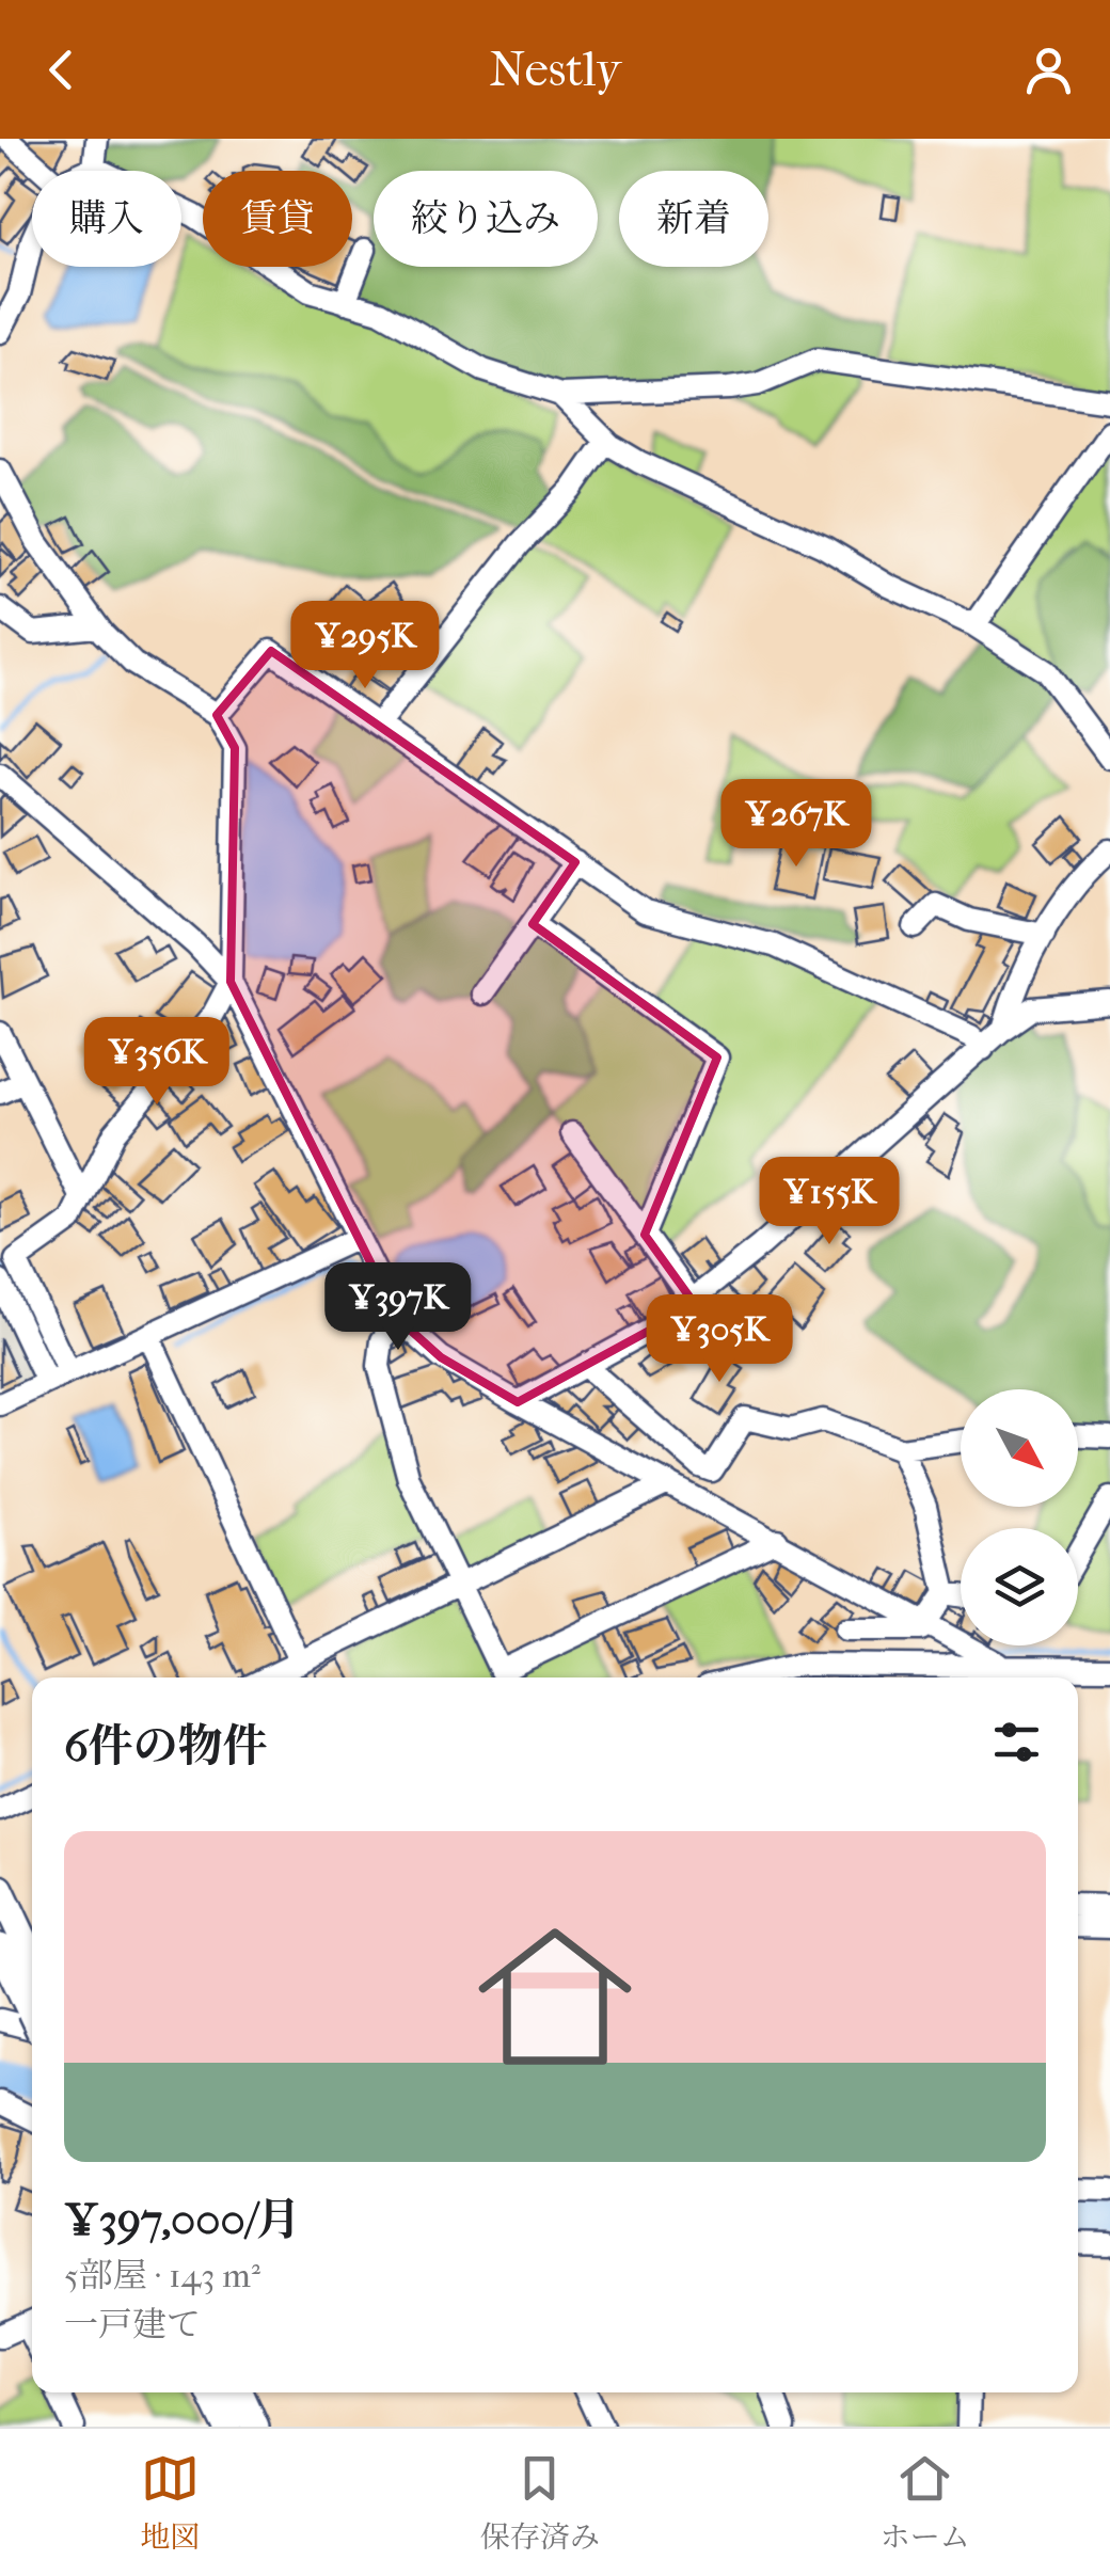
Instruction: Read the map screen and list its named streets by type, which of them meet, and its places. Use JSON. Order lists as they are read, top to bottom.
{
  "north": "bottom right",
  "page": {
    "header": "Nestly",
    "chip": [
      "購入",
      "賃貸",
      "絞り込み",
      "新着"
    ],
    "price": [
      "¥295K",
      "¥267K",
      "¥356K",
      "¥155K",
      "¥397K",
      "¥305K"
    ],
    "heading": "6件の物件",
    "list": [
      {
        "name": "¥397,000/月",
        "note": "5部屋 · 143 m² · 一戸建て"
      }
    ],
    "tabs": ["地図", "保存済み", "ホーム"]
  }
}
